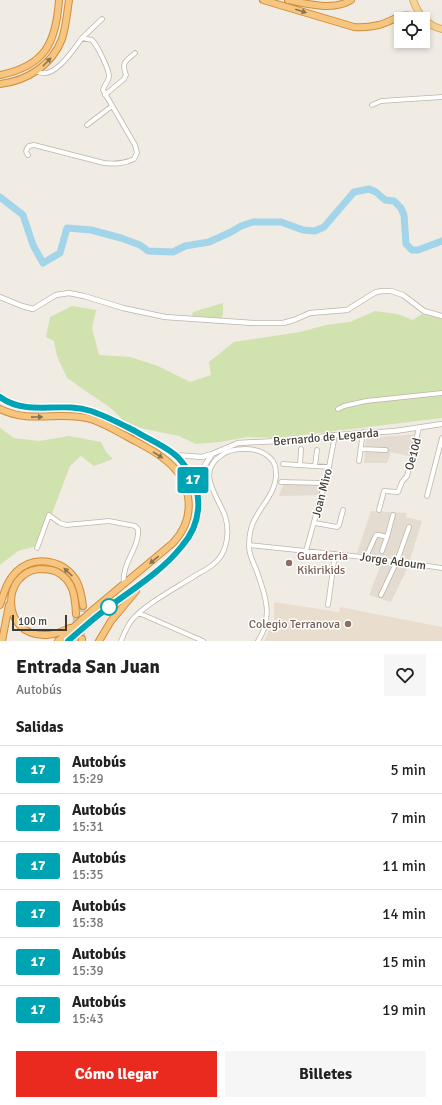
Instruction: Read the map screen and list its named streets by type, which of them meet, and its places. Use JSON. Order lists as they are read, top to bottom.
{
  "streets": {
    "street": [
      "Bernardo de Legarda",
      "Oe10d",
      "Joan Miro",
      "Jorge Adoum"
    ]
  },
  "crossings": [
    ["Bernardo de Legarda", "Oe10d"],
    ["Bernardo de Legarda", "Joan Miro"],
    ["Joan Miro", "Jorge Adoum"]
  ],
  "places": ["Guarderia Kikirikids", "Colegio Terranova"],
  "lines": ["bus line 17"],
  "scale_bar": "100 m",
  "page": {
    "on_map": "17",
    "scale": "100 m",
    "heading": [
      ["Entrada San Juan", "Autobús"],
      "Salidas"
    ],
    "list": [
      {
        "mark": "17",
        "name": "Autobús",
        "note": "15:29",
        "value": "5 min"
      },
      {
        "mark": "17",
        "name": "Autobús",
        "note": "15:31",
        "value": "7 min"
      },
      {
        "mark": "17",
        "name": "Autobús",
        "note": "15:35",
        "value": "11 min"
      },
      {
        "mark": "17",
        "name": "Autobús",
        "note": "15:38",
        "value": "14 min"
      },
      {
        "mark": "17",
        "name": "Autobús",
        "note": "15:39",
        "value": "15 min"
      },
      {
        "mark": "17",
        "name": "Autobús",
        "note": "15:43",
        "value": "19 min"
      }
    ],
    "buttons": ["Cómo llegar", "Billetes"]
  }
}
